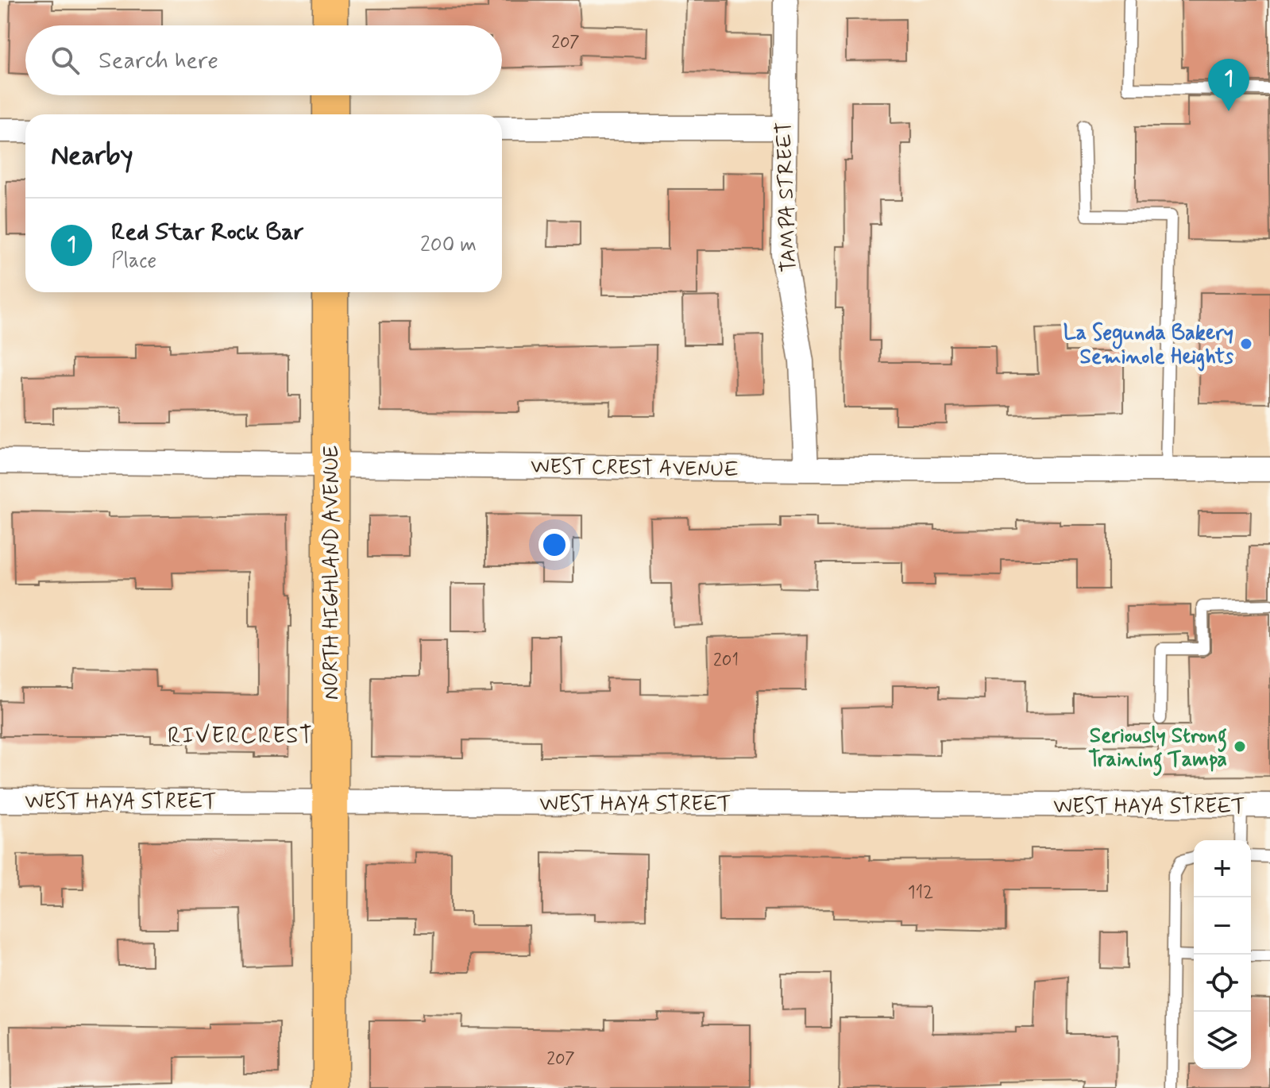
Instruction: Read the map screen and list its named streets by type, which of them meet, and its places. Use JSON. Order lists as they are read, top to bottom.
{
  "streets": {
    "main road": ["NORTH HIGHLAND AVENUE"],
    "street": ["TAMPA STREET", "WEST CREST AVENUE", "WEST HAYA STREET"]
  },
  "crossings": [
    ["TAMPA STREET", "WEST CREST AVENUE"],
    ["WEST CREST AVENUE", "NORTH HIGHLAND AVENUE"],
    ["NORTH HIGHLAND AVENUE", "WEST HAYA STREET"]
  ],
  "districts": ["RIVERCREST"],
  "places": ["La Segunda Bakery Seminole Heights", "Seriously Strong Training Tampa"],
  "house_numbers": [
    "207",
    "201",
    "112",
    "207"
  ],
  "page": {
    "search": "Search here",
    "pins": "1",
    "heading": "Nearby",
    "list": [
      {
        "mark": "1",
        "name": "Red Star Rock Bar",
        "note": "Place",
        "value": "200 m"
      }
    ],
    "map_buttons": ["+", "−"]
  }
}
